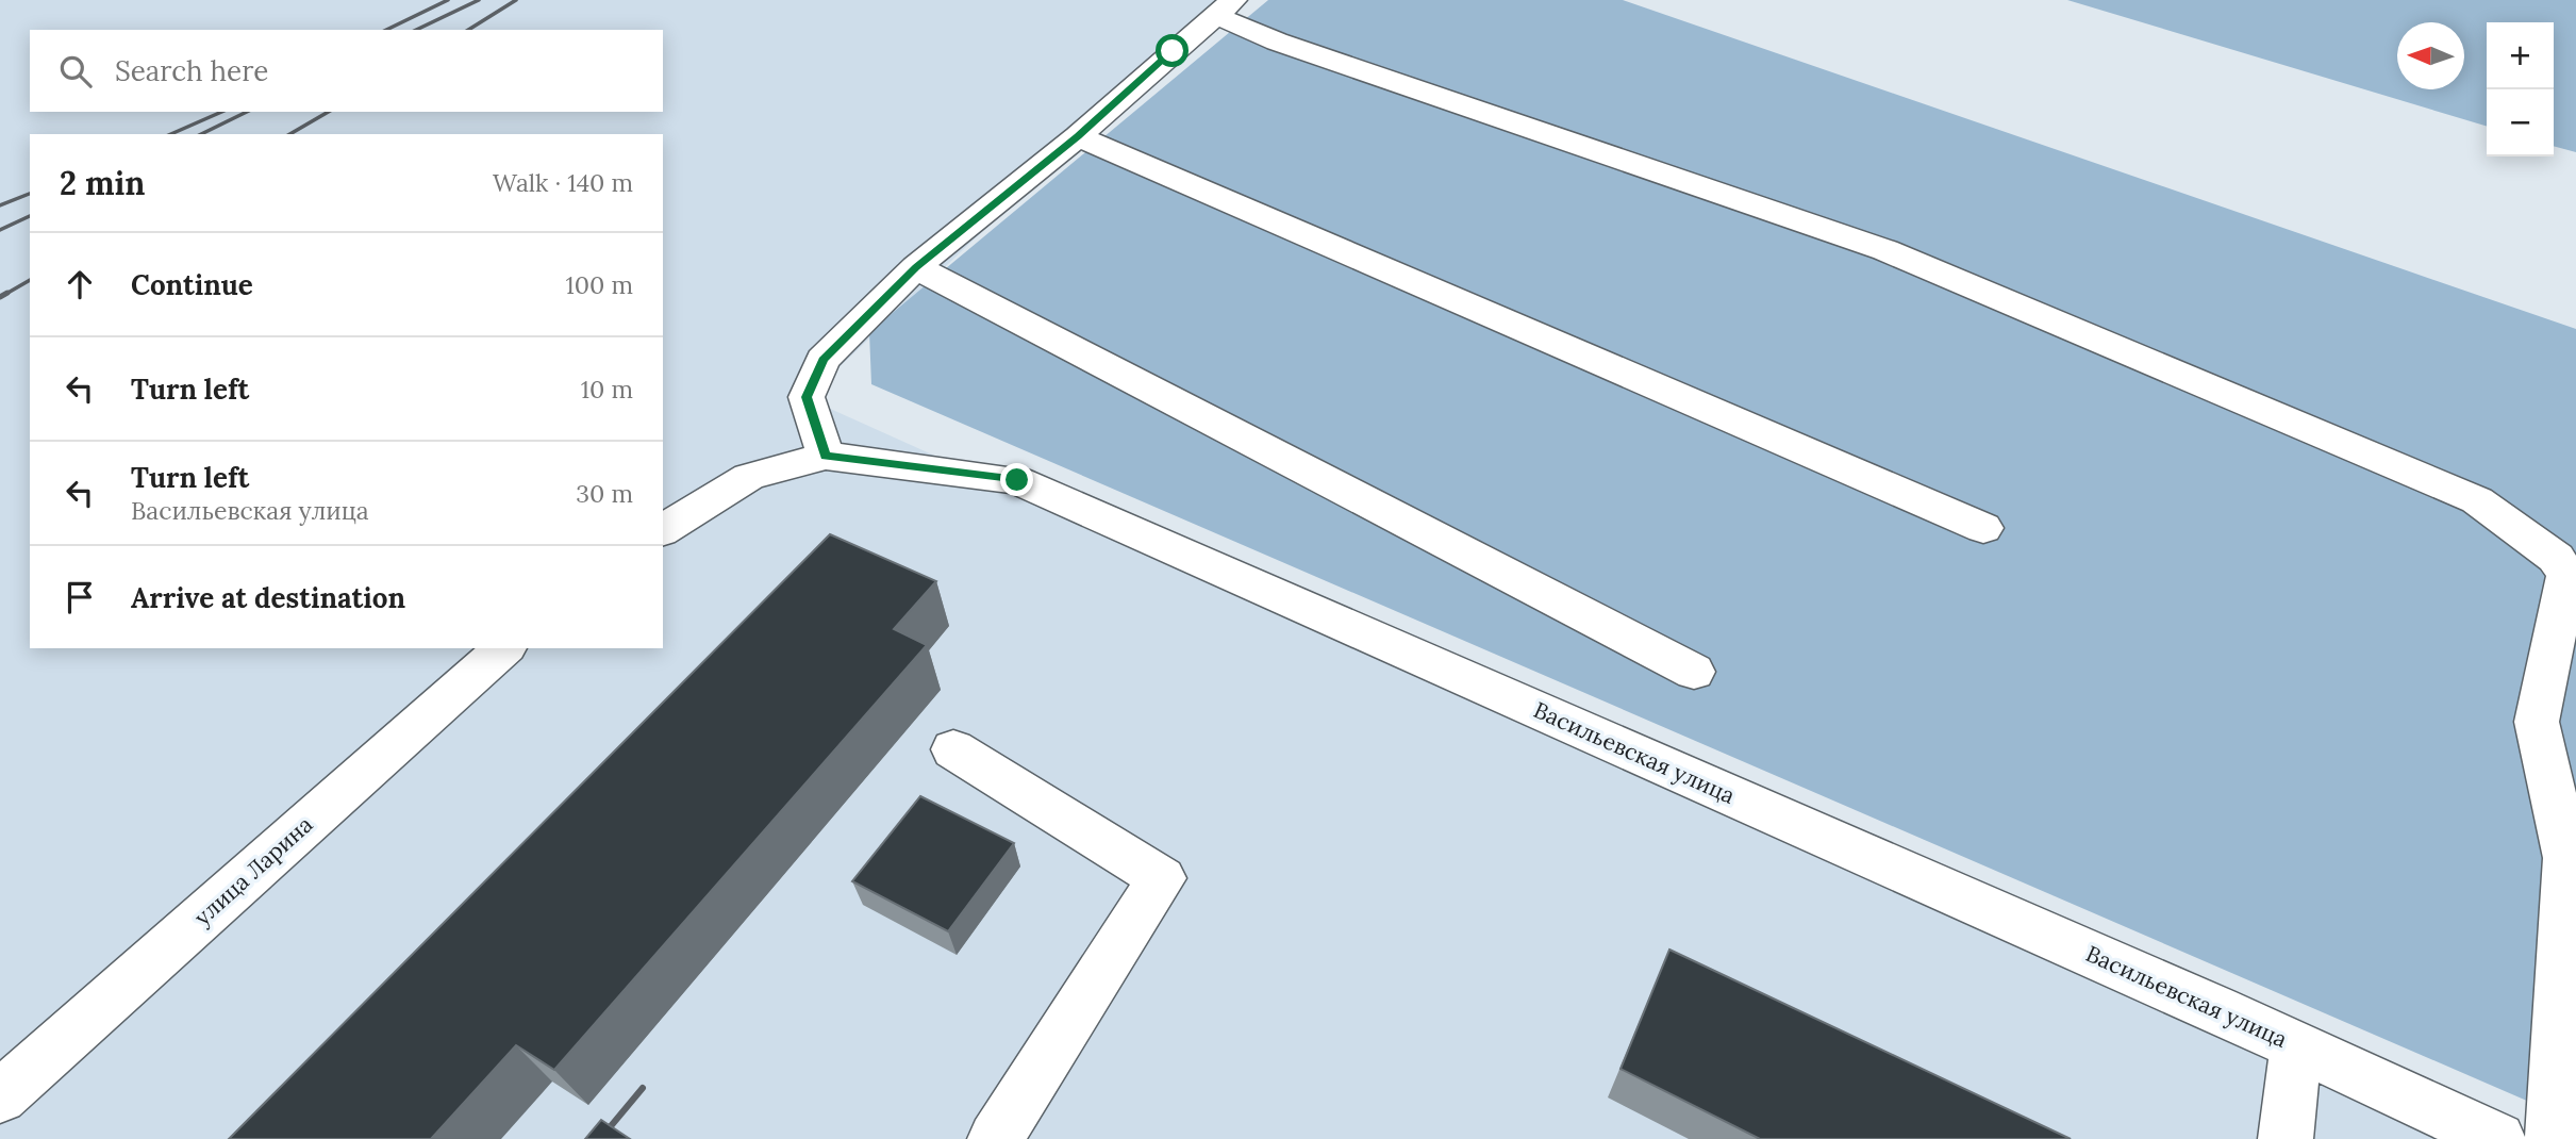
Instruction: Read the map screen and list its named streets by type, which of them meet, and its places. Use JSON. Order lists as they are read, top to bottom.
{
  "streets": {
    "street": ["Васильевская улица", "улица Ларина"]
  },
  "north": "left",
  "page": {
    "map_buttons": ["+", "−"],
    "search": "Search here",
    "heading": ["2 min", "Walk · 140 m"],
    "list": [
      ["Continue", "100 m"],
      ["Turn left", "10 m"],
      ["Turn left", "Васильевская улица", "30 m"],
      "Arrive at destination"
    ]
  }
}
